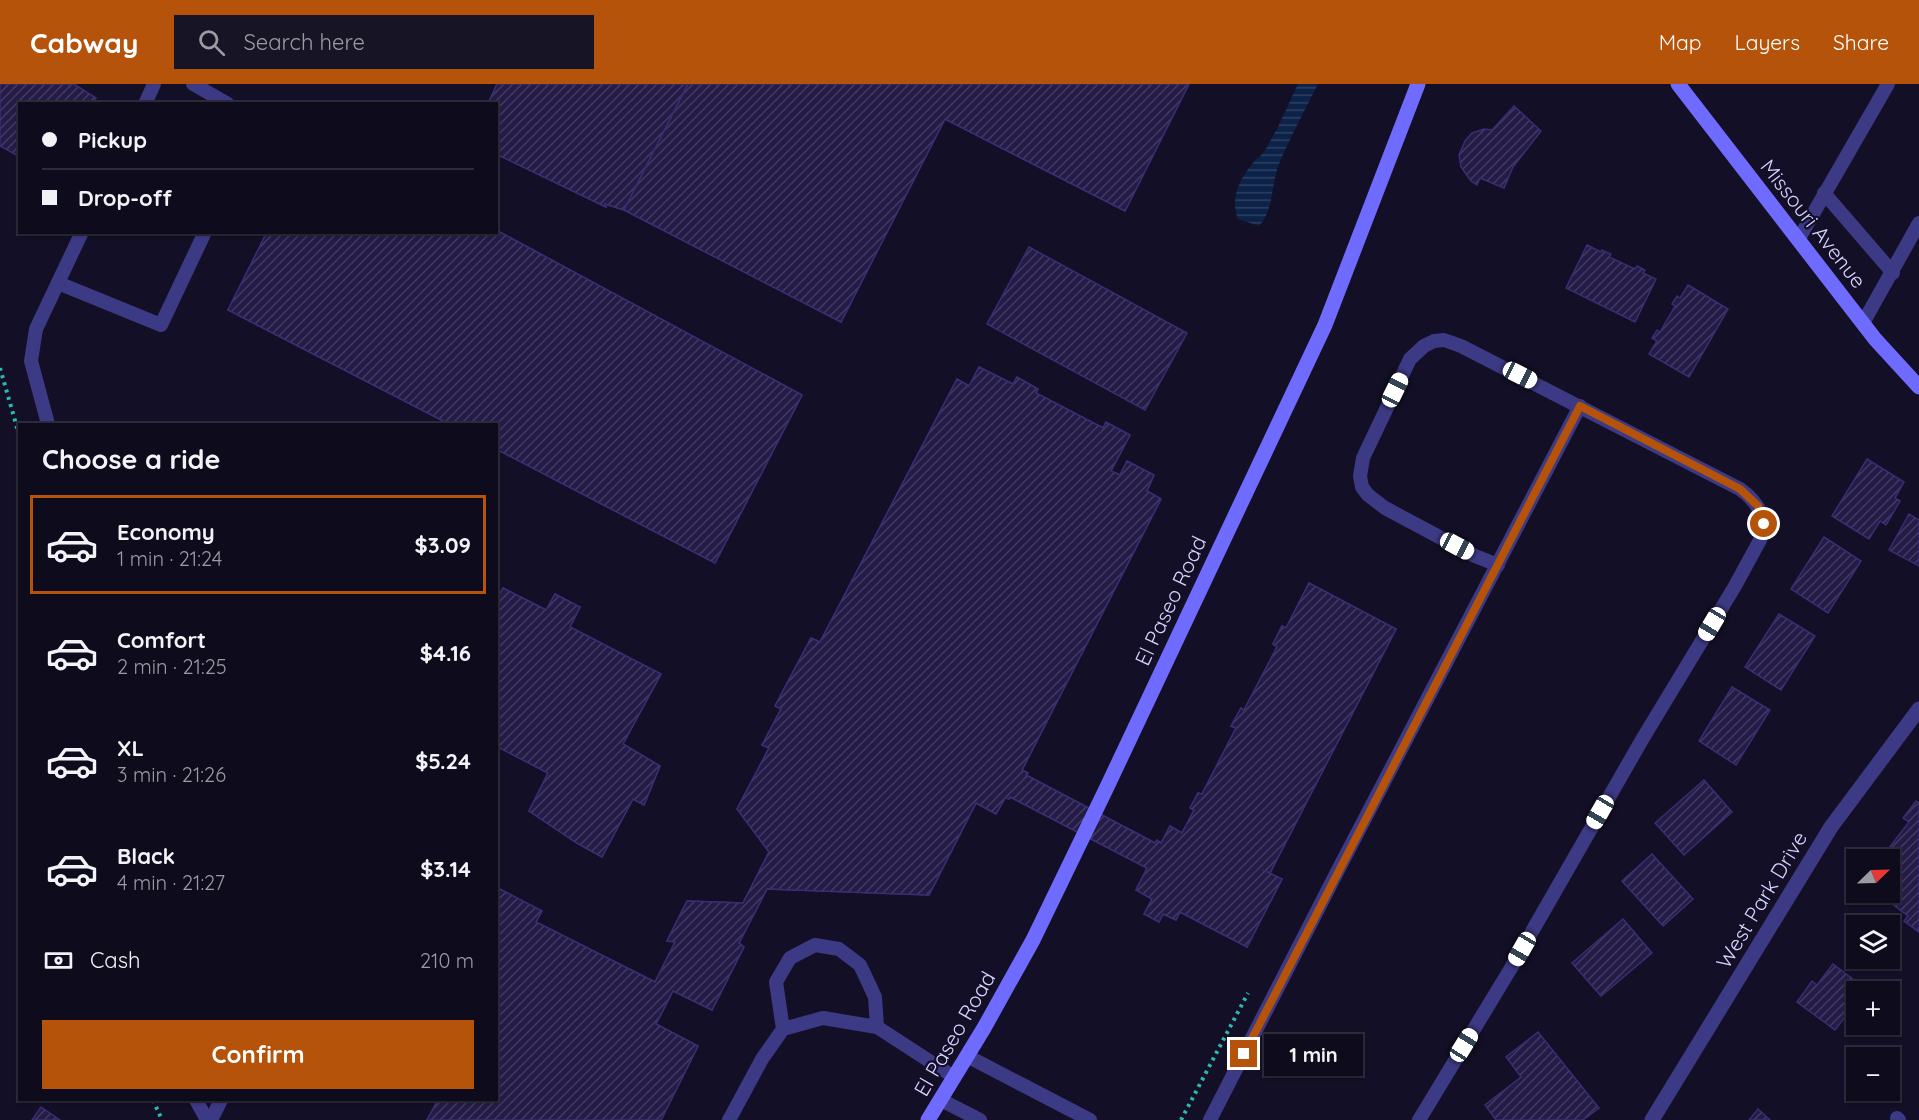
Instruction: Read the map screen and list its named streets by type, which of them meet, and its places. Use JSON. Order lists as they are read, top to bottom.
{
  "streets": {
    "main road": ["Missouri Avenue", "El Paseo Road"],
    "street": ["West Park Drive"]
  },
  "north": "top right",
  "page": {
    "header": "Cabway",
    "search": "Search here",
    "nav": ["Map", "Layers", "Share"],
    "banner": ["Pickup", "Drop-off"],
    "heading": "Choose a ride",
    "list": [
      {
        "name": "Economy",
        "note": "1 min · 21:24",
        "value": "$3.09"
      },
      {
        "name": "Comfort",
        "note": "2 min · 21:25",
        "value": "$4.16"
      },
      {
        "name": "XL",
        "note": "3 min · 21:26",
        "value": "$5.24"
      },
      {
        "name": "Black",
        "note": "4 min · 21:27",
        "value": "$3.14"
      }
    ],
    "map_buttons": ["+", "−"],
    "pay": ["Cash", "210 m"],
    "buttons": "Confirm",
    "bubble": "1 min"
  }
}
